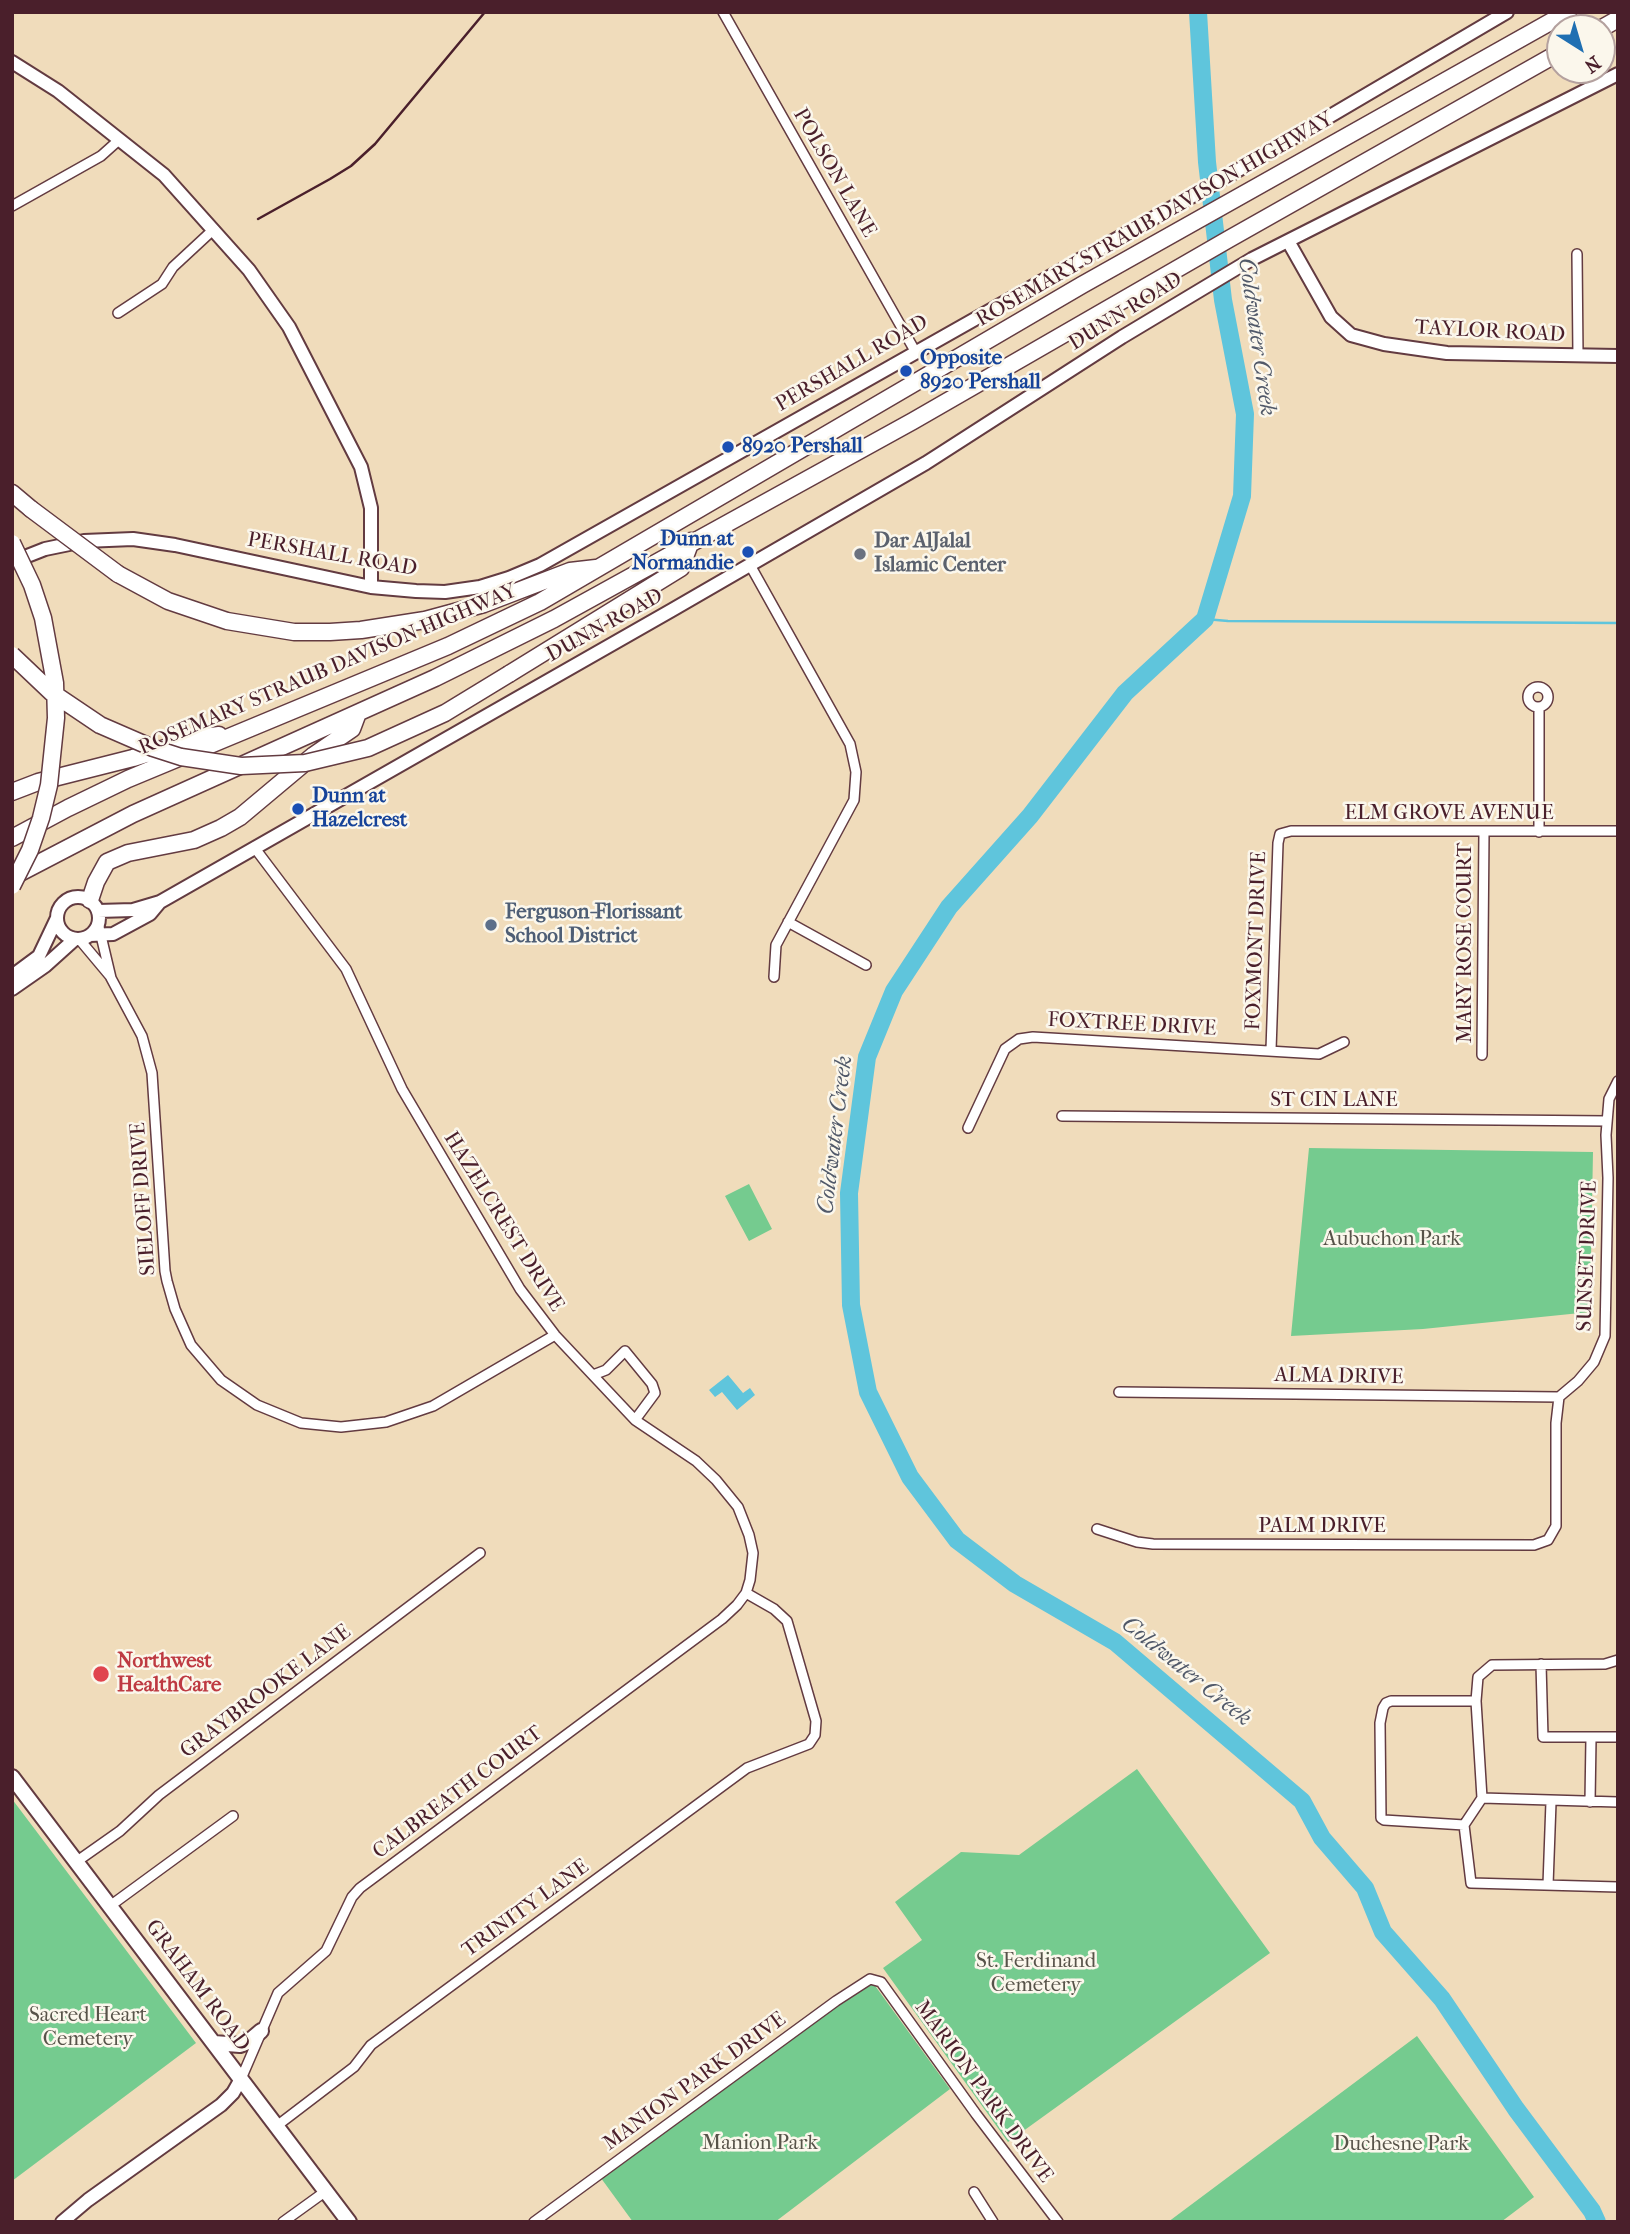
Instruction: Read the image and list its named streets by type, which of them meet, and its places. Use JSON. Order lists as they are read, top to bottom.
{
  "streets": {
    "highway": ["ROSEMARY STRAUB DAVISON HIGHWAY"],
    "main road": ["GRAHAM ROAD"],
    "street": [
      "POLSON LANE",
      "DUNN ROAD",
      "TAYLOR ROAD",
      "PERSHALL ROAD",
      "ELM GROVE AVENUE",
      "FOXMONT DRIVE",
      "MARY ROSE COURT",
      "FOXTREE DRIVE",
      "ST CIN LANE",
      "SIELOFF DRIVE",
      "HAZELCREST DRIVE",
      "SUNSET DRIVE",
      "ALMA DRIVE",
      "PALM DRIVE",
      "GRAYBROOKE LANE",
      "CALBREATH COURT",
      "TRINITY LANE",
      "MANION PARK DRIVE",
      "MARION PARK DRIVE"
    ]
  },
  "crossings": [
    ["POLSON LANE", "PERSHALL ROAD"],
    ["DUNN ROAD", "TAYLOR ROAD"],
    ["DUNN ROAD", "SIELOFF DRIVE"],
    ["DUNN ROAD", "HAZELCREST DRIVE"],
    ["ELM GROVE AVENUE", "FOXMONT DRIVE"],
    ["ELM GROVE AVENUE", "MARY ROSE COURT"],
    ["FOXMONT DRIVE", "FOXTREE DRIVE"],
    ["ST CIN LANE", "SUNSET DRIVE"],
    ["SIELOFF DRIVE", "HAZELCREST DRIVE"],
    ["HAZELCREST DRIVE", "CALBREATH COURT"],
    ["SUNSET DRIVE", "ALMA DRIVE"],
    ["SUNSET DRIVE", "PALM DRIVE"],
    ["ALMA DRIVE", "PALM DRIVE"],
    ["GRAYBROOKE LANE", "GRAHAM ROAD"],
    ["CALBREATH COURT", "TRINITY LANE"],
    ["CALBREATH COURT", "GRAHAM ROAD"],
    ["TRINITY LANE", "GRAHAM ROAD"],
    ["MANION PARK DRIVE", "MARION PARK DRIVE"]
  ],
  "water": ["Coldwater Creek"],
  "parks": [
    "Aubuchon Park",
    "St. Ferdinand Cemetery",
    "Sacred Heart Cemetery",
    "Manion Park",
    "Duchesne Park"
  ],
  "places": [
    "Opposite 8920 Pershall",
    "8920 Pershall",
    "Dunn at Normandie",
    "Dar AlJalal Islamic Center",
    "Dunn at Hazelcrest",
    "Ferguson-Florissant School District",
    "Northwest HealthCare"
  ],
  "north": "bottom right"
}
